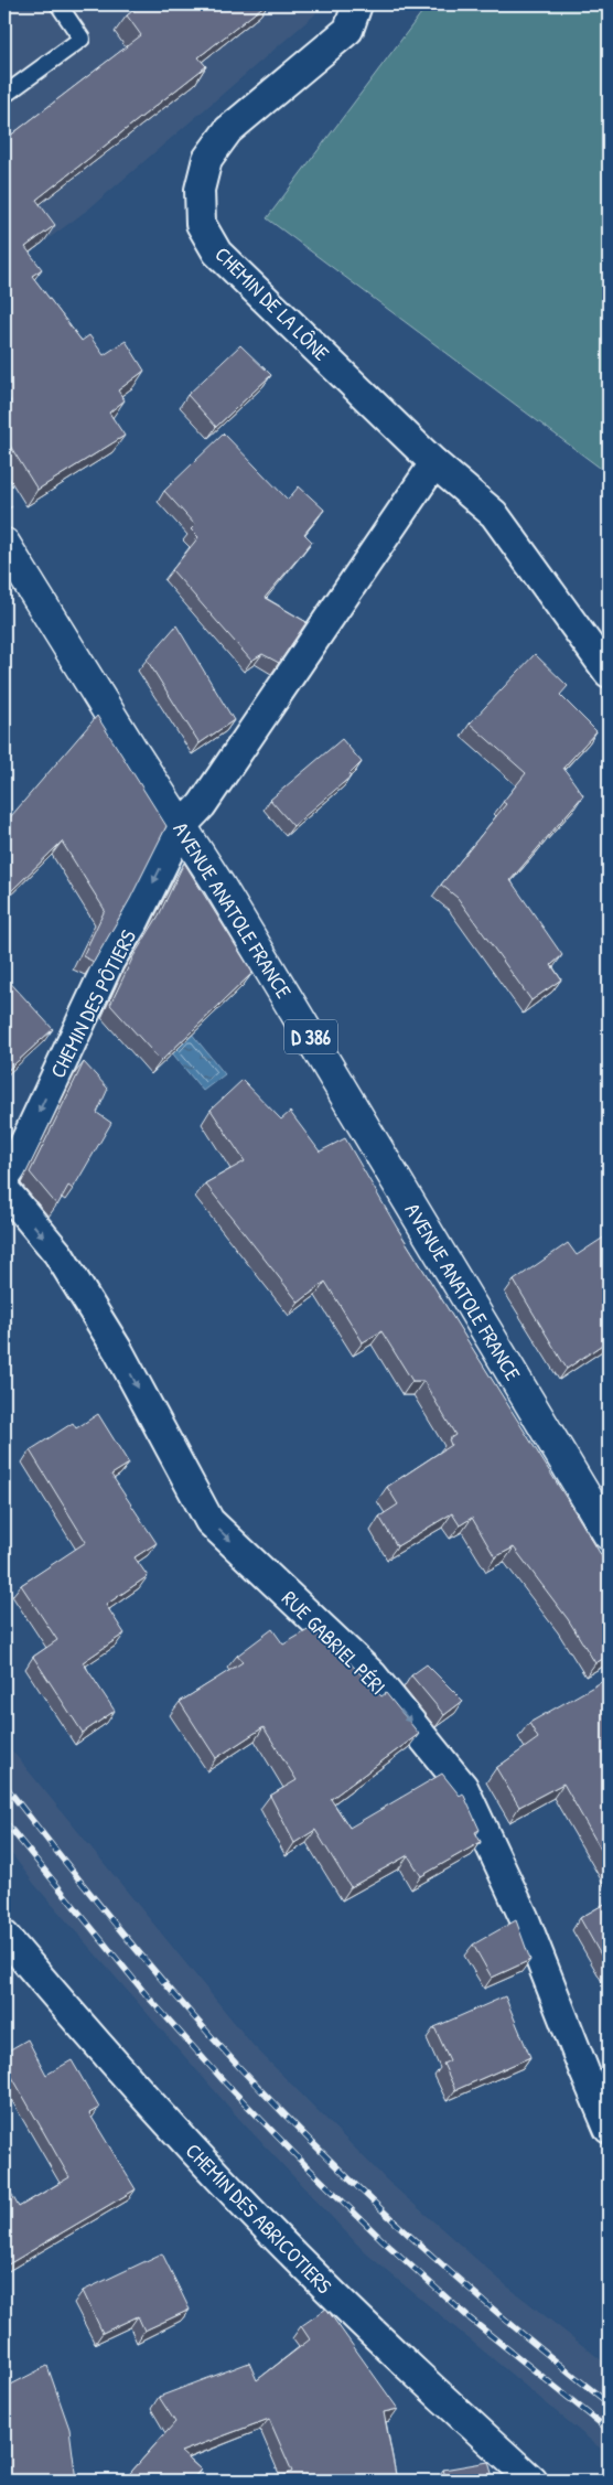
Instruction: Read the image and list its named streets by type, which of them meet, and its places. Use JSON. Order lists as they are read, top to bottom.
{
  "streets": {
    "main road": ["AVENUE ANATOLE FRANCE", "D 386"],
    "street": [
      "CHEMIN DE LA LÔNE",
      "CHEMIN DES PÔTIERS",
      "RUE GABRIEL PÉRI",
      "CHEMIN DES ABRICOTIERS"
    ]
  },
  "crossings": [
    ["AVENUE ANATOLE FRANCE", "CHEMIN DES PÔTIERS"]
  ],
  "one_way": ["CHEMIN DES PÔTIERS", "RUE GABRIEL PÉRI"]
}
